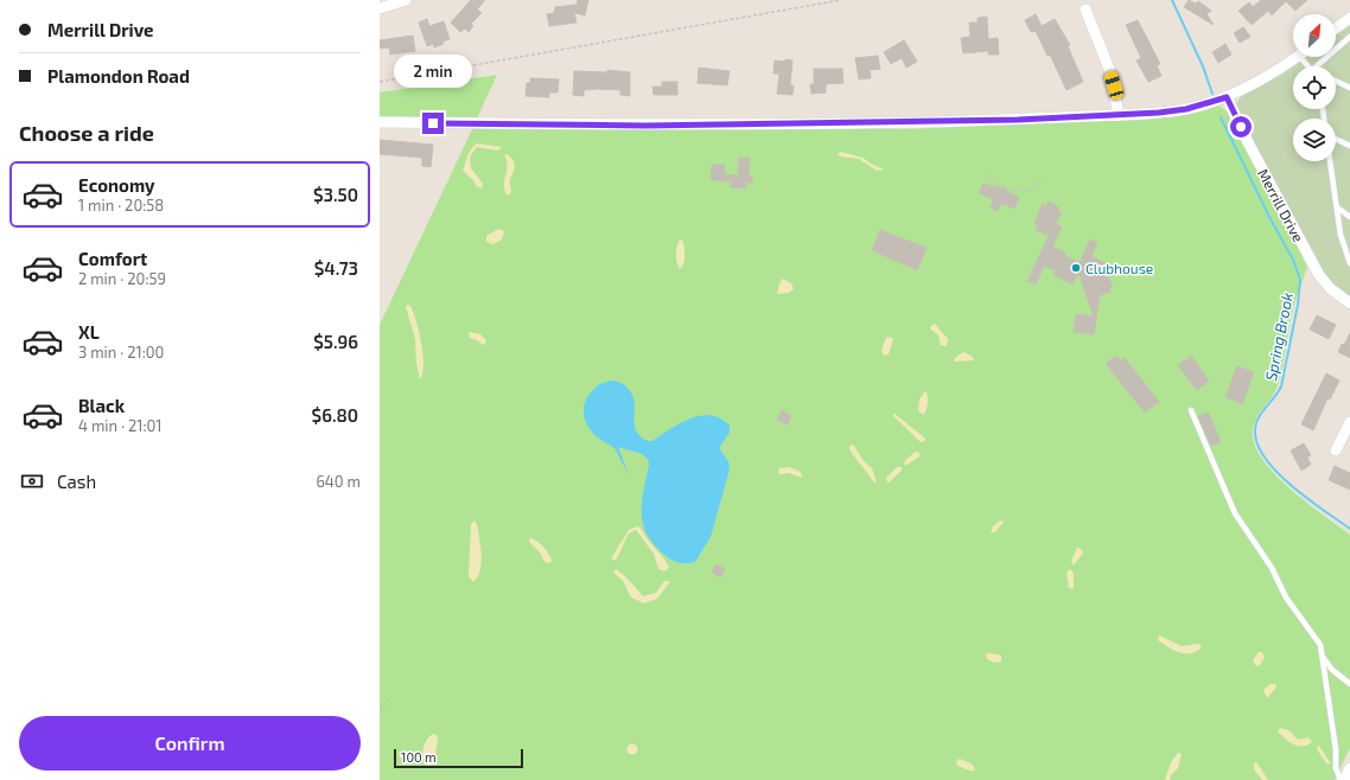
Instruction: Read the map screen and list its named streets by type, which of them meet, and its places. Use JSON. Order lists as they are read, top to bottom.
{
  "streets": {
    "street": ["Merrill Drive"]
  },
  "water": ["Spring Brook"],
  "places": ["Clubhouse"],
  "scale_bar": "100 m",
  "north": "top right",
  "page": {
    "banner": ["Merrill Drive", "Plamondon Road"],
    "bubble": "2 min",
    "heading": "Choose a ride",
    "list": [
      {
        "name": "Economy",
        "note": "1 min · 20:58",
        "value": "$3.50"
      },
      {
        "name": "Comfort",
        "note": "2 min · 20:59",
        "value": "$4.73"
      },
      {
        "name": "XL",
        "note": "3 min · 21:00",
        "value": "$5.96"
      },
      {
        "name": "Black",
        "note": "4 min · 21:01",
        "value": "$6.80"
      }
    ],
    "pay": ["Cash", "640 m"],
    "buttons": "Confirm",
    "scale": "100 m"
  }
}
